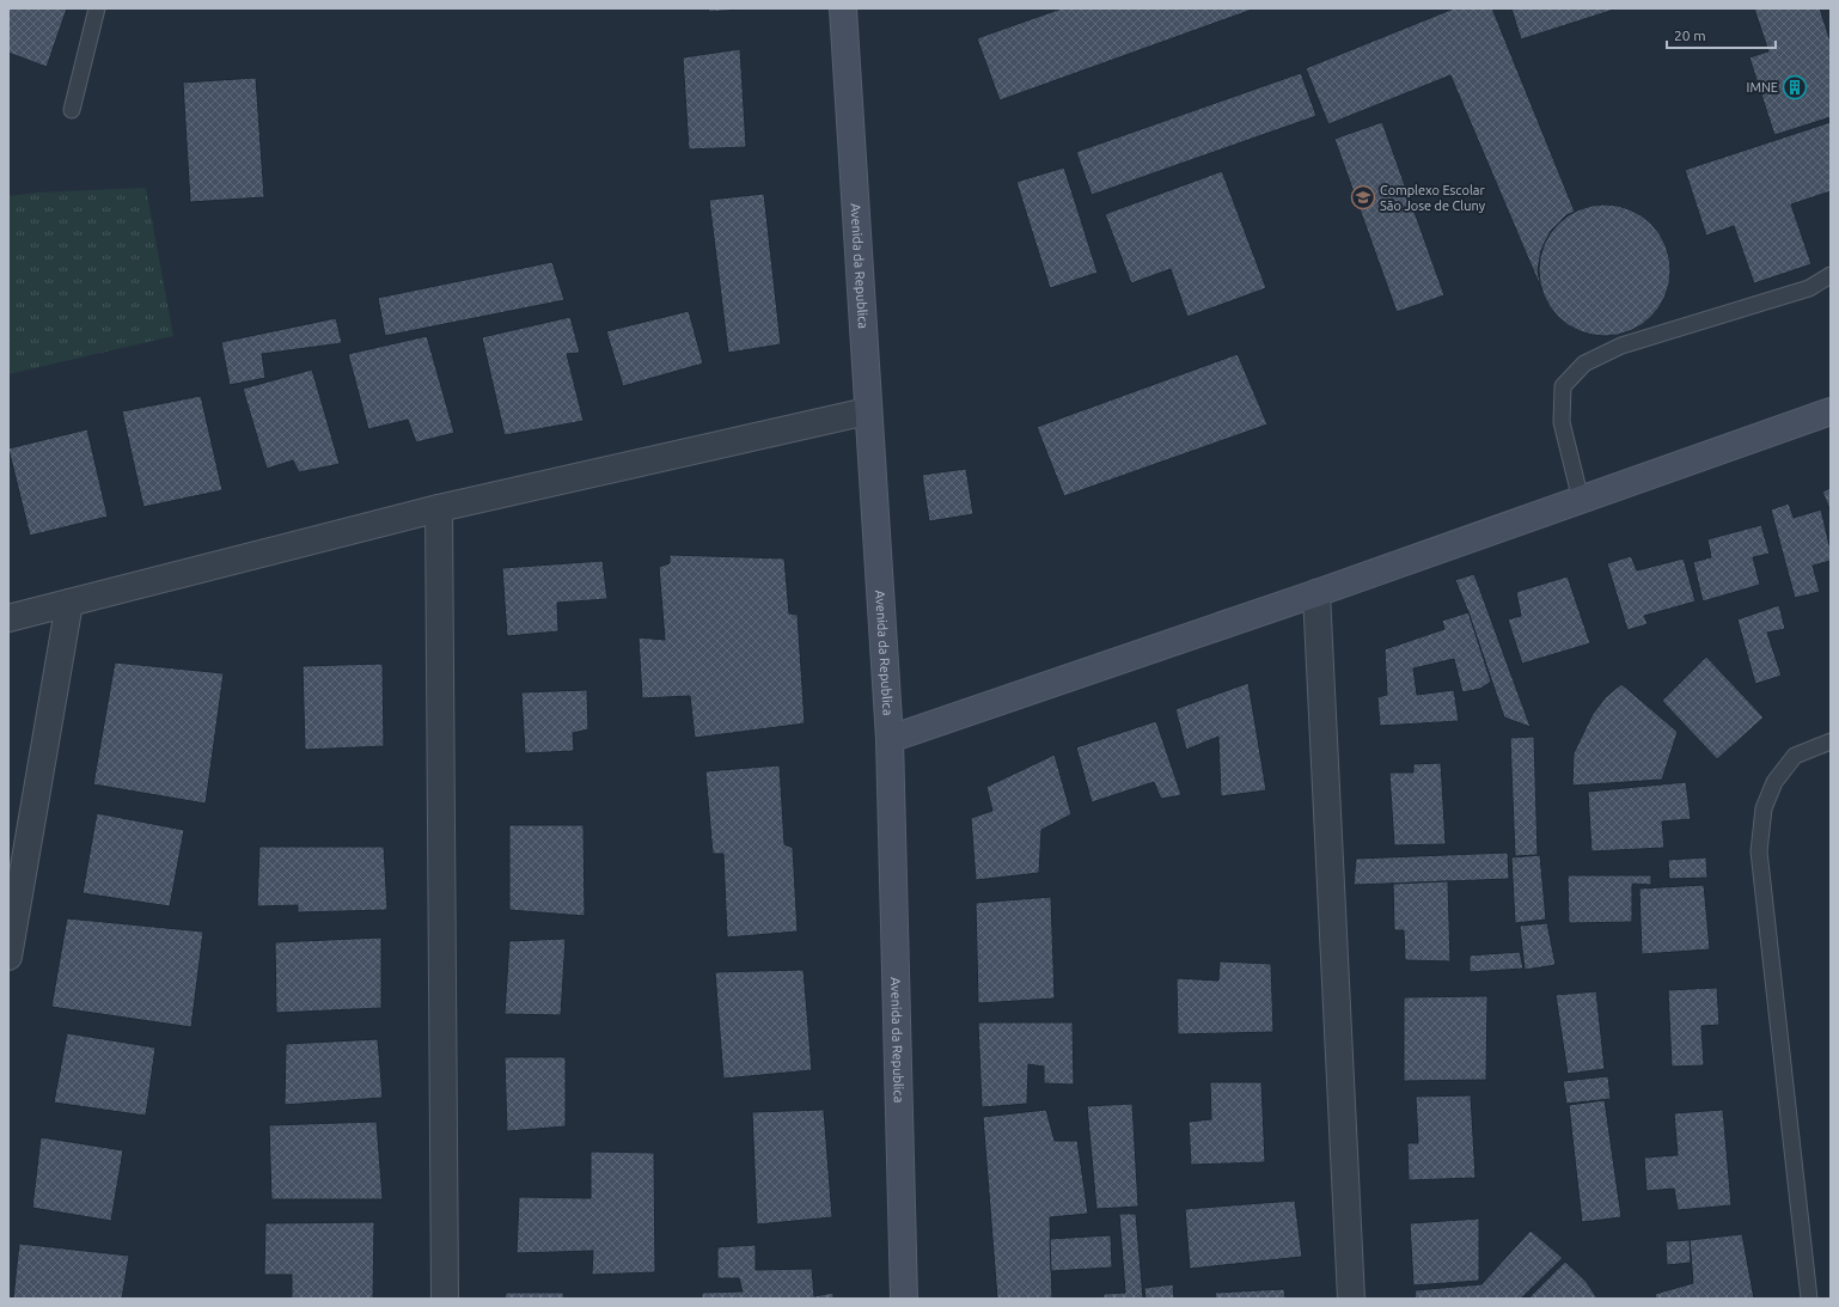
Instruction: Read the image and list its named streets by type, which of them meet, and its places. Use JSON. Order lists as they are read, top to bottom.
{
  "streets": {
    "street": ["Avenida da Republica"]
  },
  "places": {
    "building": ["IMNE"],
    "school or university": ["Complexo Escolar São Jose de Cluny"]
  },
  "scale_bar": "20 m"
}
